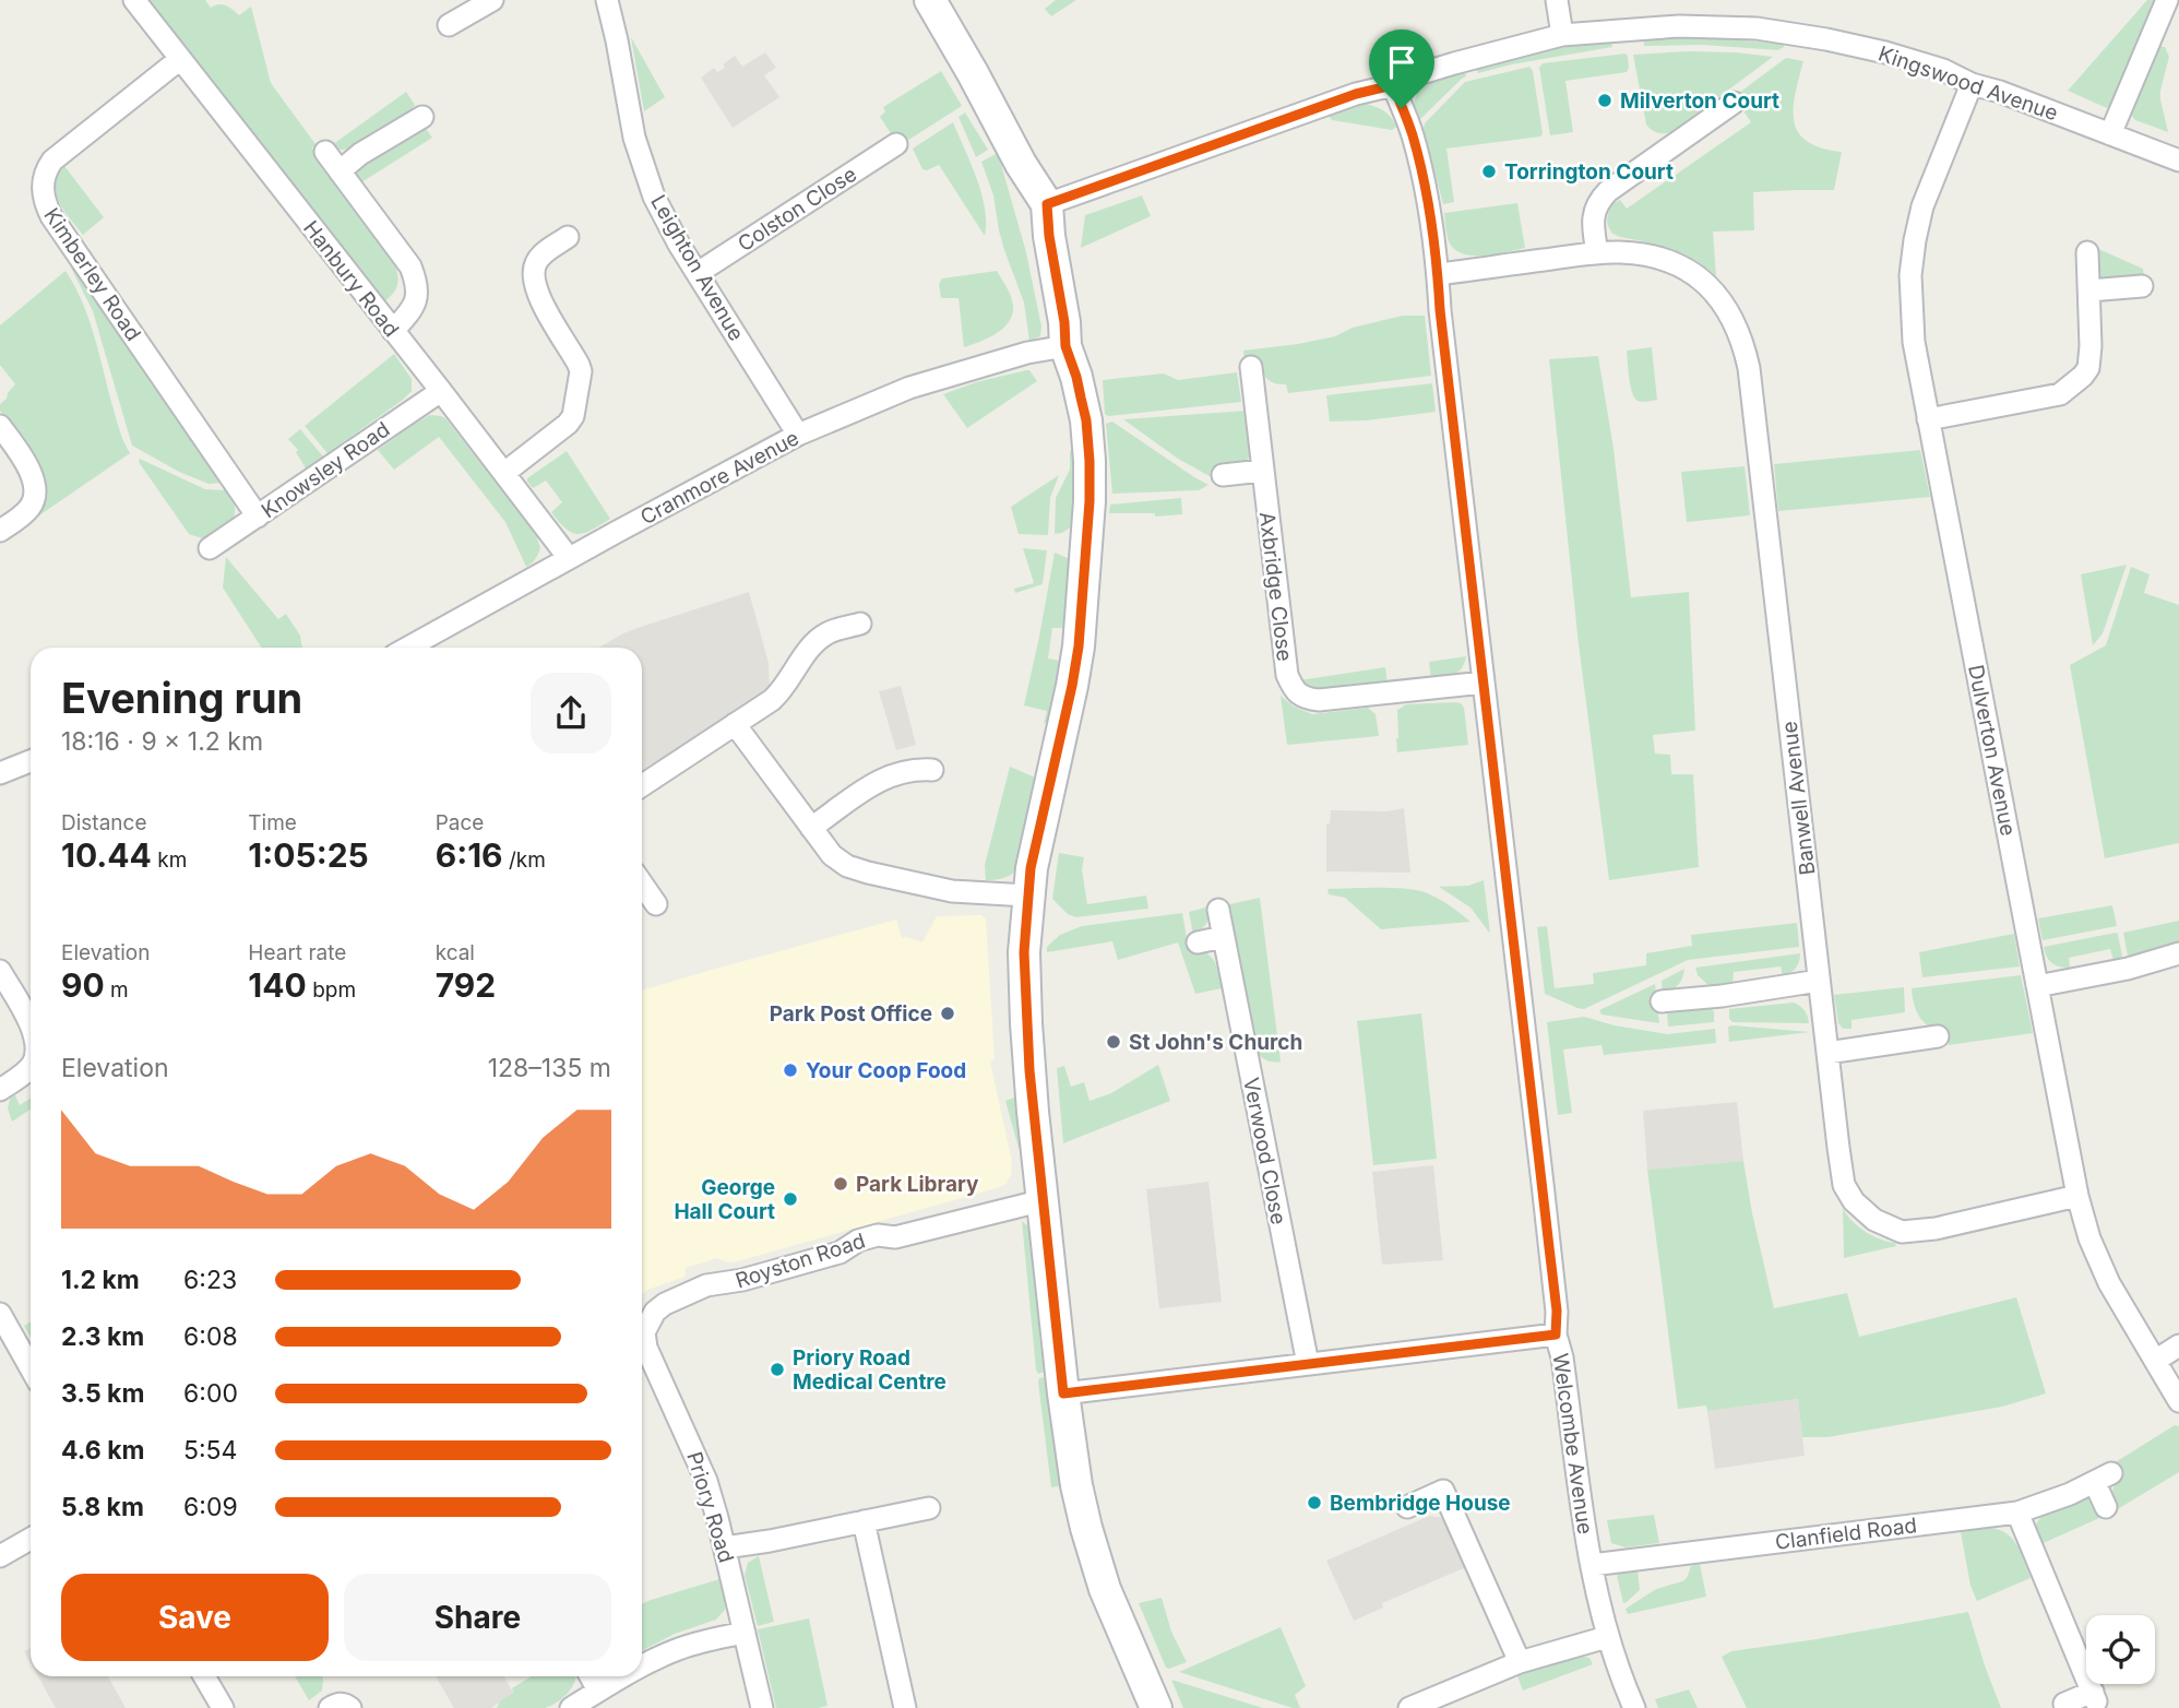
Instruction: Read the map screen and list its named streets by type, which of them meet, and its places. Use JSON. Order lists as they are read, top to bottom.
{
  "streets": {
    "street": [
      "Kingswood Avenue",
      "Colston Close",
      "Leighton Avenue",
      "Kimberley Road",
      "Hanbury Road",
      "Knowsley Road",
      "Cranmore Avenue",
      "Axbridge Close",
      "Dulverton Avenue",
      "Banwell Avenue",
      "Verwood Close",
      "Royston Road",
      "Welcombe Avenue",
      "Priory Road",
      "Clanfield Road"
    ]
  },
  "crossings": [
    ["Kingswood Avenue", "Dulverton Avenue"],
    ["Kingswood Avenue", "Welcombe Avenue"],
    ["Colston Close", "Leighton Avenue"],
    ["Leighton Avenue", "Cranmore Avenue"],
    ["Kimberley Road", "Hanbury Road"],
    ["Kimberley Road", "Knowsley Road"],
    ["Hanbury Road", "Knowsley Road"],
    ["Hanbury Road", "Cranmore Avenue"],
    ["Axbridge Close", "Welcombe Avenue"],
    ["Dulverton Avenue", "Banwell Avenue"],
    ["Banwell Avenue", "Welcombe Avenue"],
    ["Royston Road", "Priory Road"],
    ["Welcombe Avenue", "Clanfield Road"]
  ],
  "places": [
    "Milverton Court",
    "Torrington Court",
    "Park Post Office",
    "St John's Church",
    "Your Coop Food",
    "Park Library",
    "George Hall Court",
    "Priory Road Medical Centre",
    "Bembridge House"
  ],
  "page": {
    "heading": ["Evening run", "18:16 · 9 × 1.2 km"],
    "stats": [
      ["Distance", "10.44 km"],
      ["Time", "1:05:25"],
      ["Pace", "6:16 /km"],
      ["Elevation", "90 m"],
      ["Heart rate", "140 bpm"],
      ["kcal", "792"]
    ],
    "chart": ["Elevation", "128–135 m"],
    "list": [
      {
        "name": "1.2 km",
        "note": "6:23"
      },
      {
        "name": "2.3 km",
        "note": "6:08"
      },
      {
        "name": "3.5 km",
        "note": "6:00"
      },
      {
        "name": "4.6 km",
        "note": "5:54"
      },
      {
        "name": "5.8 km",
        "note": "6:09"
      }
    ],
    "buttons": ["Save", "Share"]
  }
}
